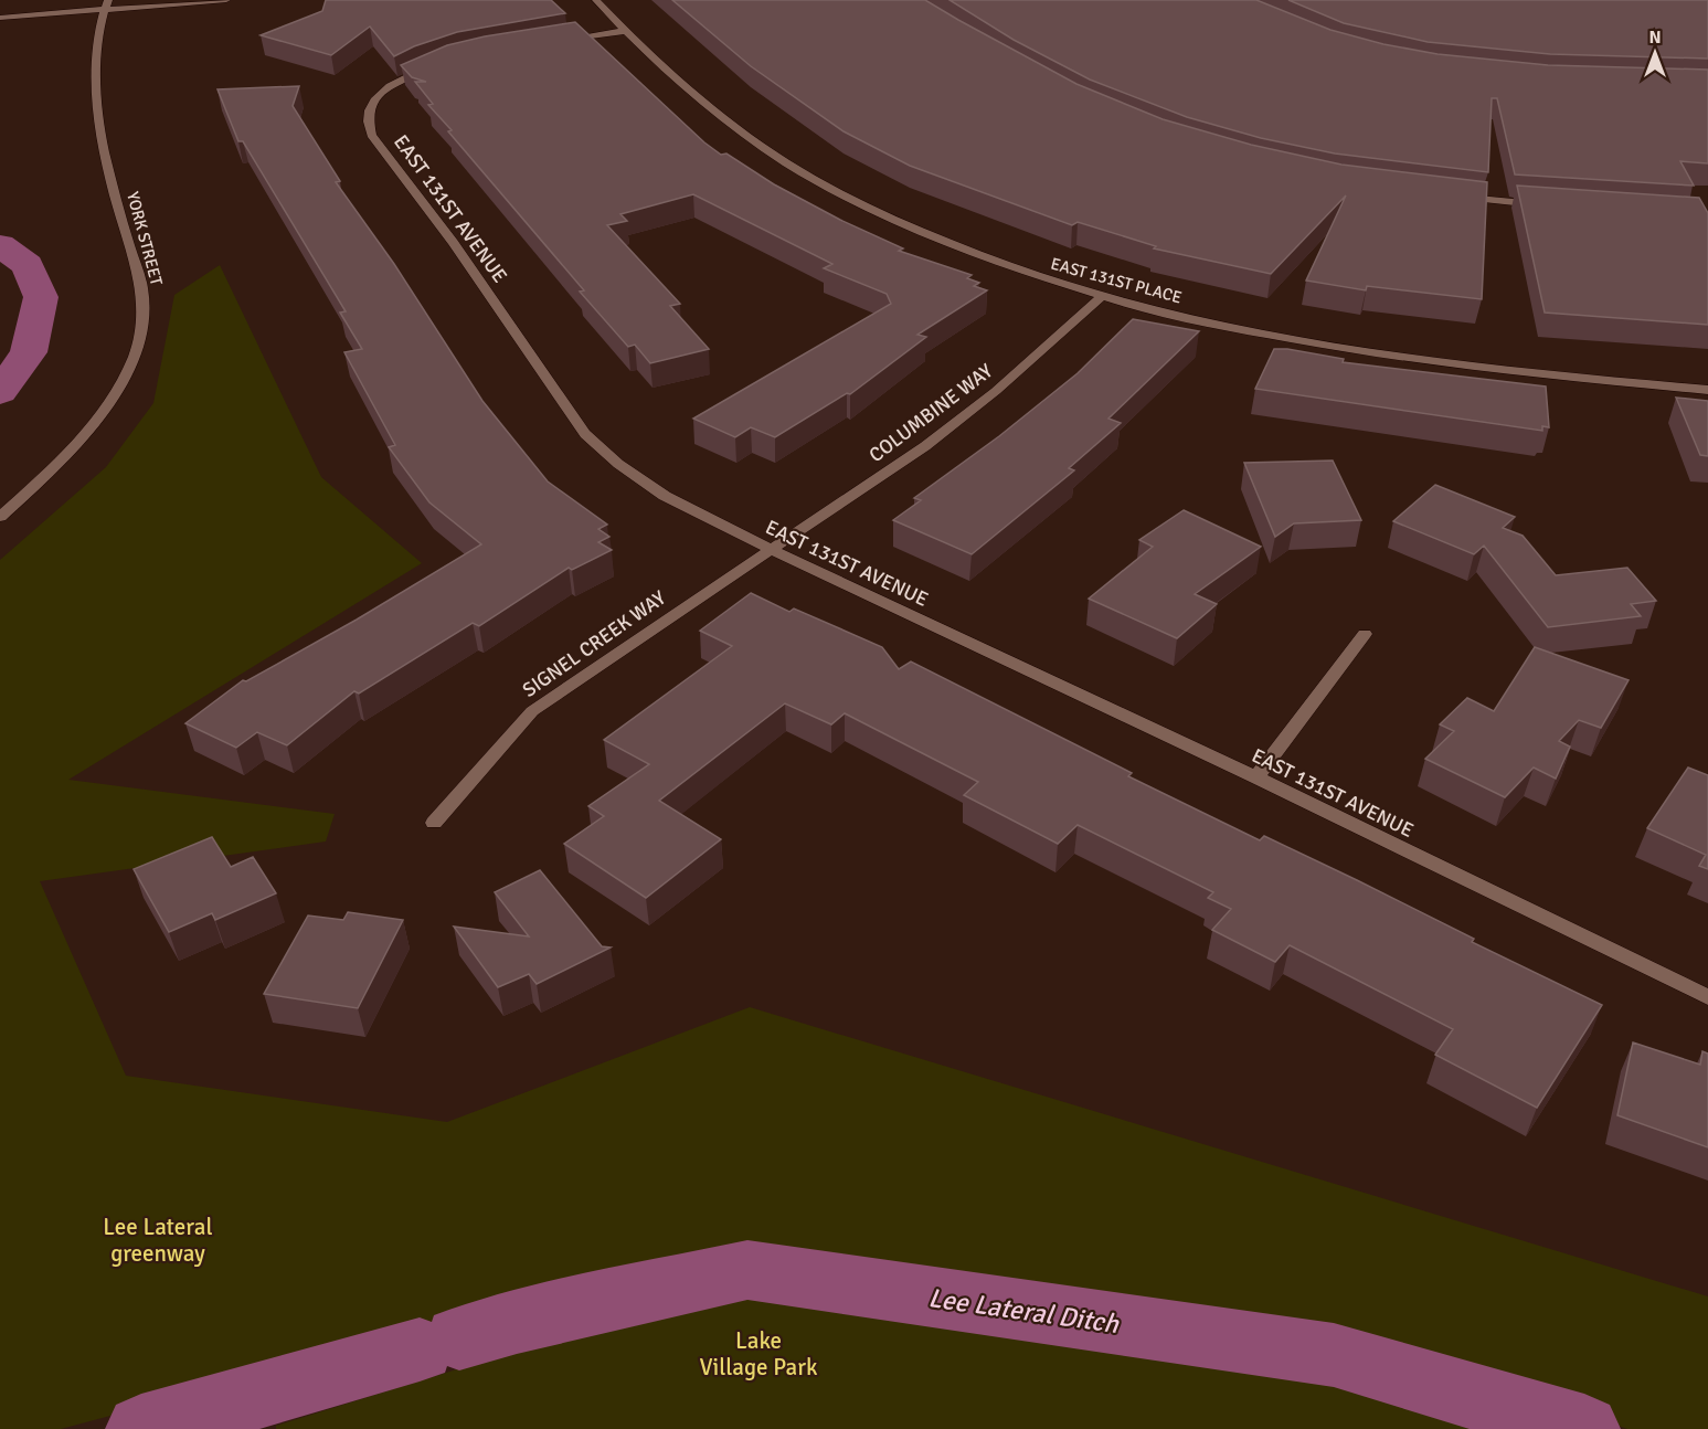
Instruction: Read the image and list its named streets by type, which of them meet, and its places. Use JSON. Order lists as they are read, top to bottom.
{
  "streets": {
    "street": [
      "EAST 131ST AVENUE",
      "YORK STREET",
      "EAST 131ST PLACE",
      "COLUMBINE WAY",
      "SIGNEL CREEK WAY"
    ]
  },
  "crossings": [
    ["EAST 131ST AVENUE", "COLUMBINE WAY"],
    ["EAST 131ST AVENUE", "SIGNEL CREEK WAY"],
    ["EAST 131ST PLACE", "COLUMBINE WAY"],
    ["COLUMBINE WAY", "SIGNEL CREEK WAY"]
  ],
  "water": ["Lee Lateral Ditch"],
  "parks": ["Lee Lateral greenway", "Lake Village Park"],
  "north": "top"
}
